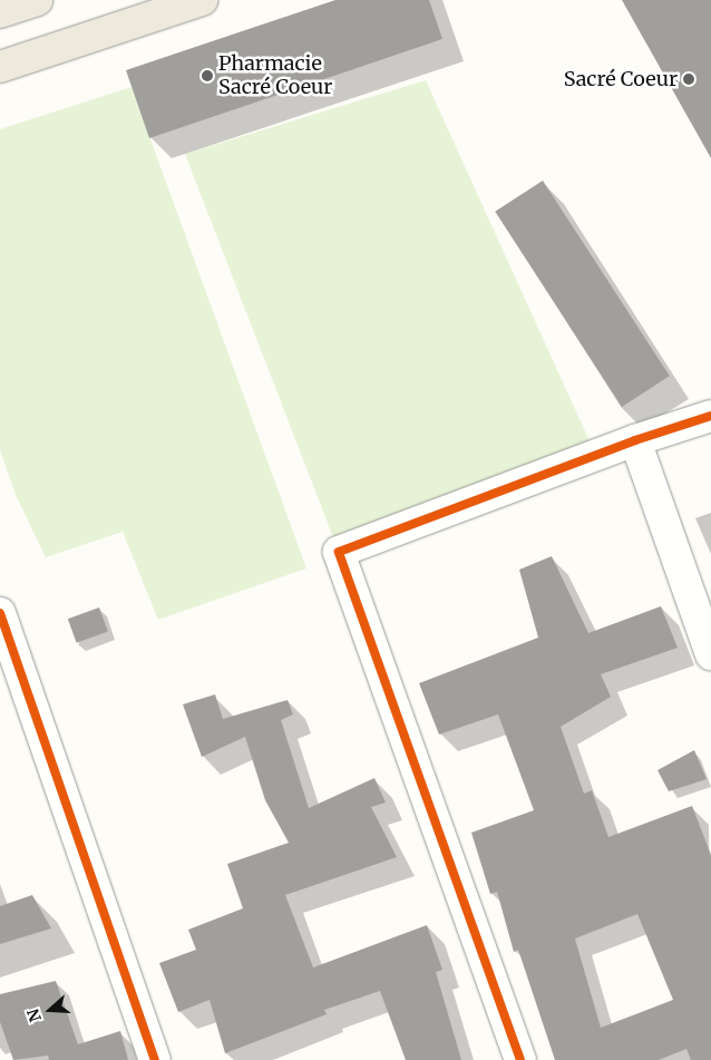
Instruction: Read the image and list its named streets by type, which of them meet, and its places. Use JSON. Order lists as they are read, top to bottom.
{
  "places": ["Pharmacie Sacré Coeur", "Sacré Coeur"],
  "north": "left"
}
